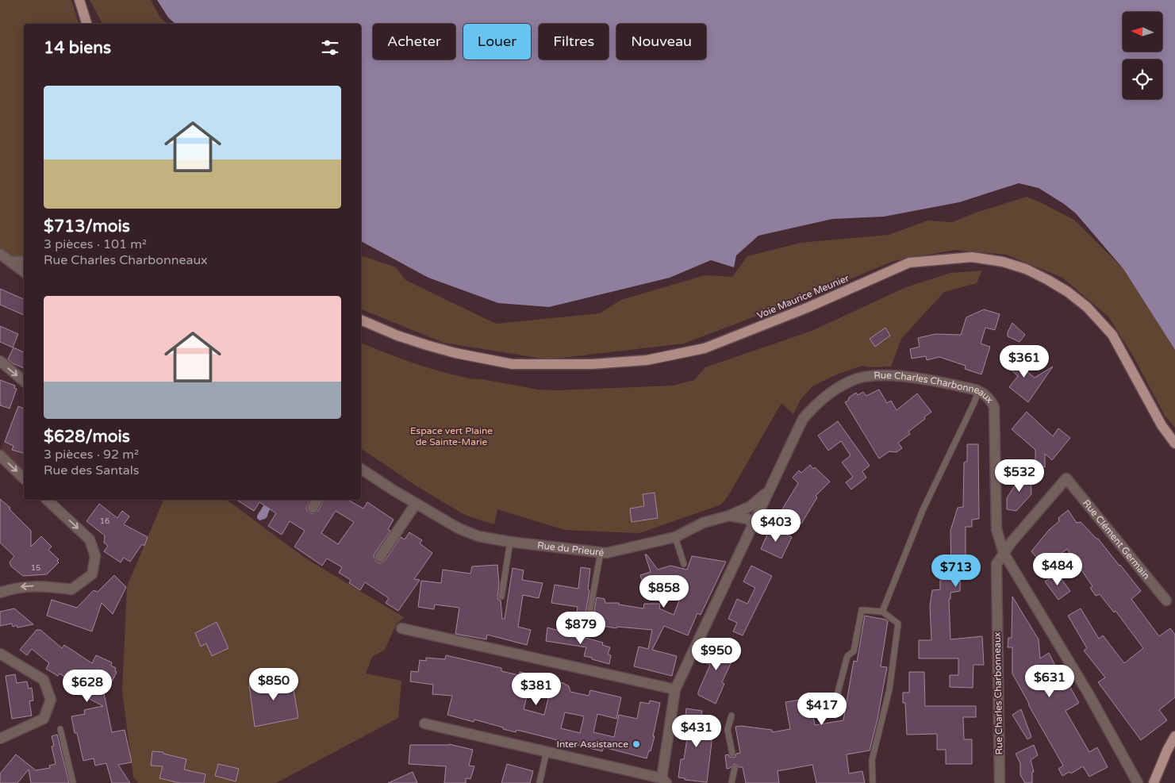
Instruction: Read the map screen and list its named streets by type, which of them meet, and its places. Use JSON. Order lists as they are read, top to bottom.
{
  "streets": {
    "main road": ["Voie Maurice Meunier"],
    "street": ["Rue Charles Charbonneaux", "Rue Clément Germain", "Rue du Prieuré"]
  },
  "crossings": [
    ["Rue Charles Charbonneaux", "Rue Clément Germain"],
    ["Rue Charles Charbonneaux", "Rue du Prieuré"]
  ],
  "parks": ["Espace vert Plaine de Sainte-Marie"],
  "places": ["Inter Assistance"],
  "house_numbers": ["16", "15"],
  "north": "left",
  "page": {
    "chip": [
      "Acheter",
      "Louer",
      "Filtres",
      "Nouveau"
    ],
    "heading": "14 biens",
    "list": [
      {
        "name": "$713/mois",
        "note": "3 pièces · 101 m² · Rue Charles Charbonneaux"
      },
      {
        "name": "$628/mois",
        "note": "3 pièces · 92 m² · Rue des Santals"
      }
    ],
    "price": [
      "$361",
      "$532",
      "$403",
      "$484",
      "$713",
      "$858",
      "$879",
      "$950",
      "$631",
      "$850",
      "$628",
      "$381",
      "$417",
      "$431"
    ]
  }
}
